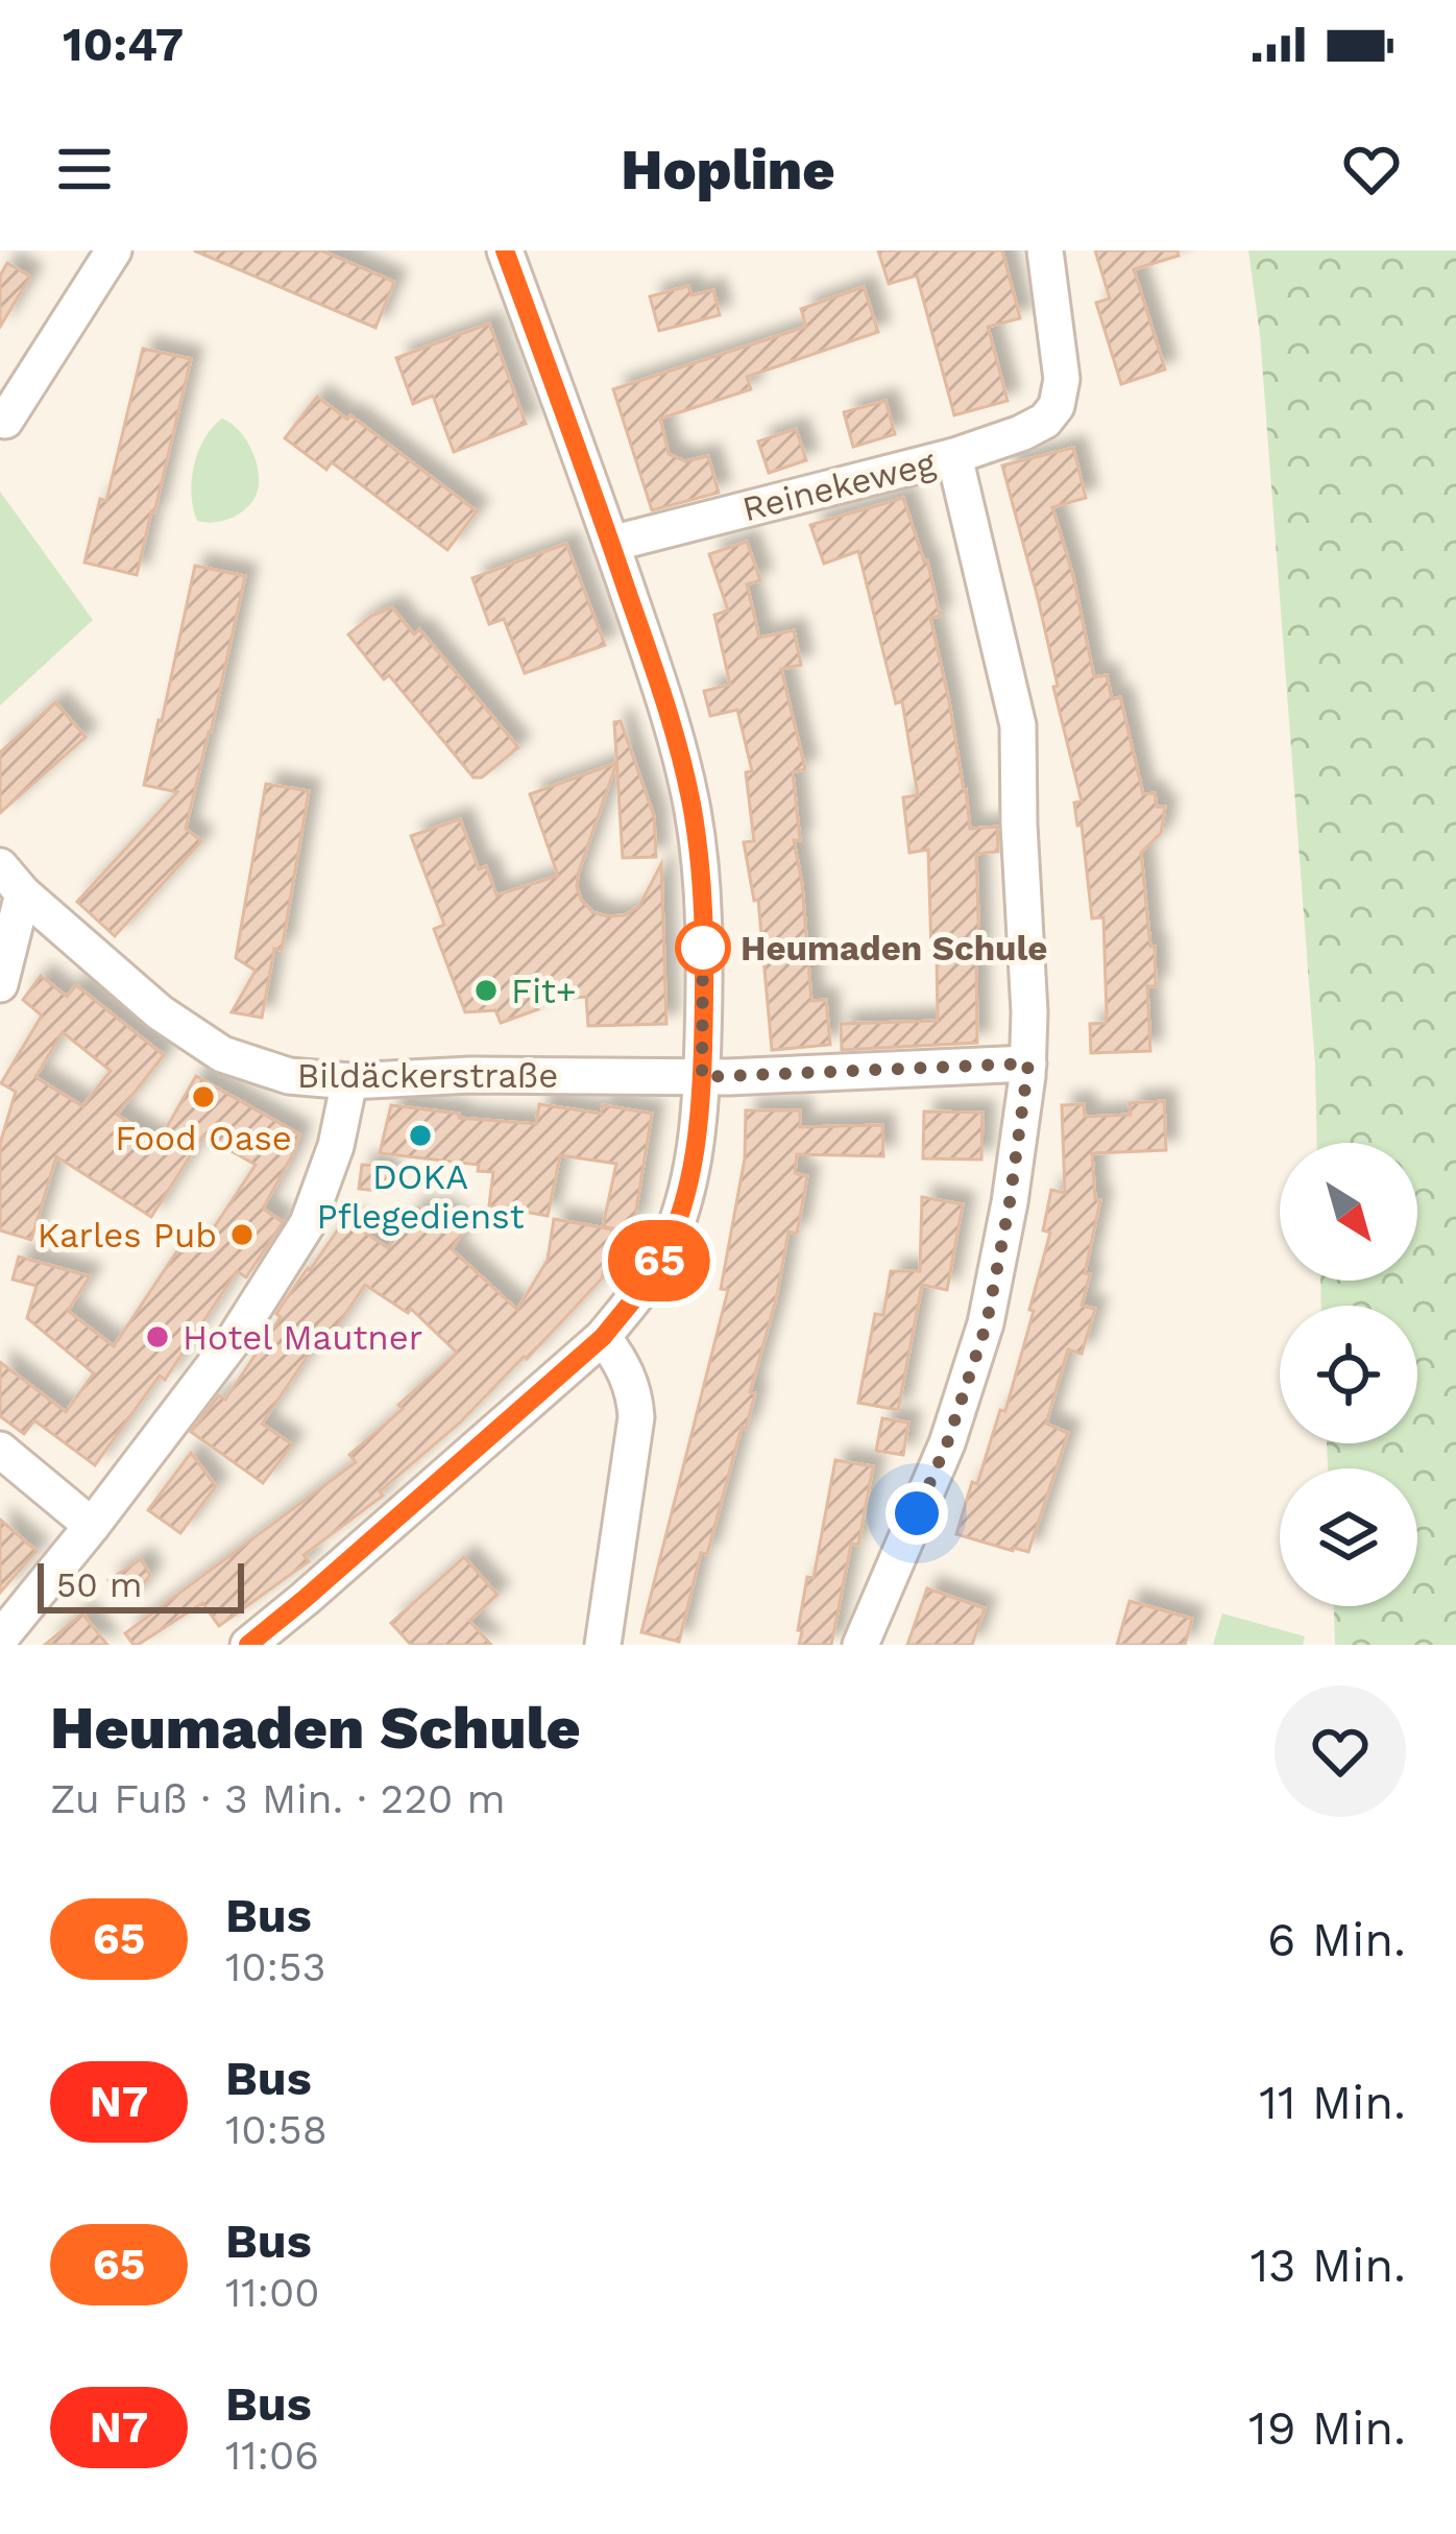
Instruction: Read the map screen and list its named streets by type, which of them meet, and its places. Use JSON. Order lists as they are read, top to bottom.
{
  "streets": {
    "street": ["Reinekeweg", "Bildäckerstraße"]
  },
  "places": [
    "Heumaden Schule",
    "Fit+",
    "Food Oase",
    "DOKA Pflegedienst",
    "Karles Pub",
    "Hotel Mautner"
  ],
  "lines": ["bus line 65"],
  "scale_bar": "50 m",
  "north": "bottom right",
  "page": {
    "status": "10:47",
    "header": "Hopline",
    "on_map": "65",
    "scale": "50 m",
    "heading": ["Heumaden Schule", "Zu Fuß · 3 Min. · 220 m"],
    "list": [
      {
        "mark": "65",
        "name": "Bus",
        "note": "10:53",
        "value": "6 Min."
      },
      {
        "mark": "N7",
        "name": "Bus",
        "note": "10:58",
        "value": "11 Min."
      },
      {
        "mark": "65",
        "name": "Bus",
        "note": "11:00",
        "value": "13 Min."
      },
      {
        "mark": "N7",
        "name": "Bus",
        "note": "11:06",
        "value": "19 Min."
      }
    ]
  }
}
